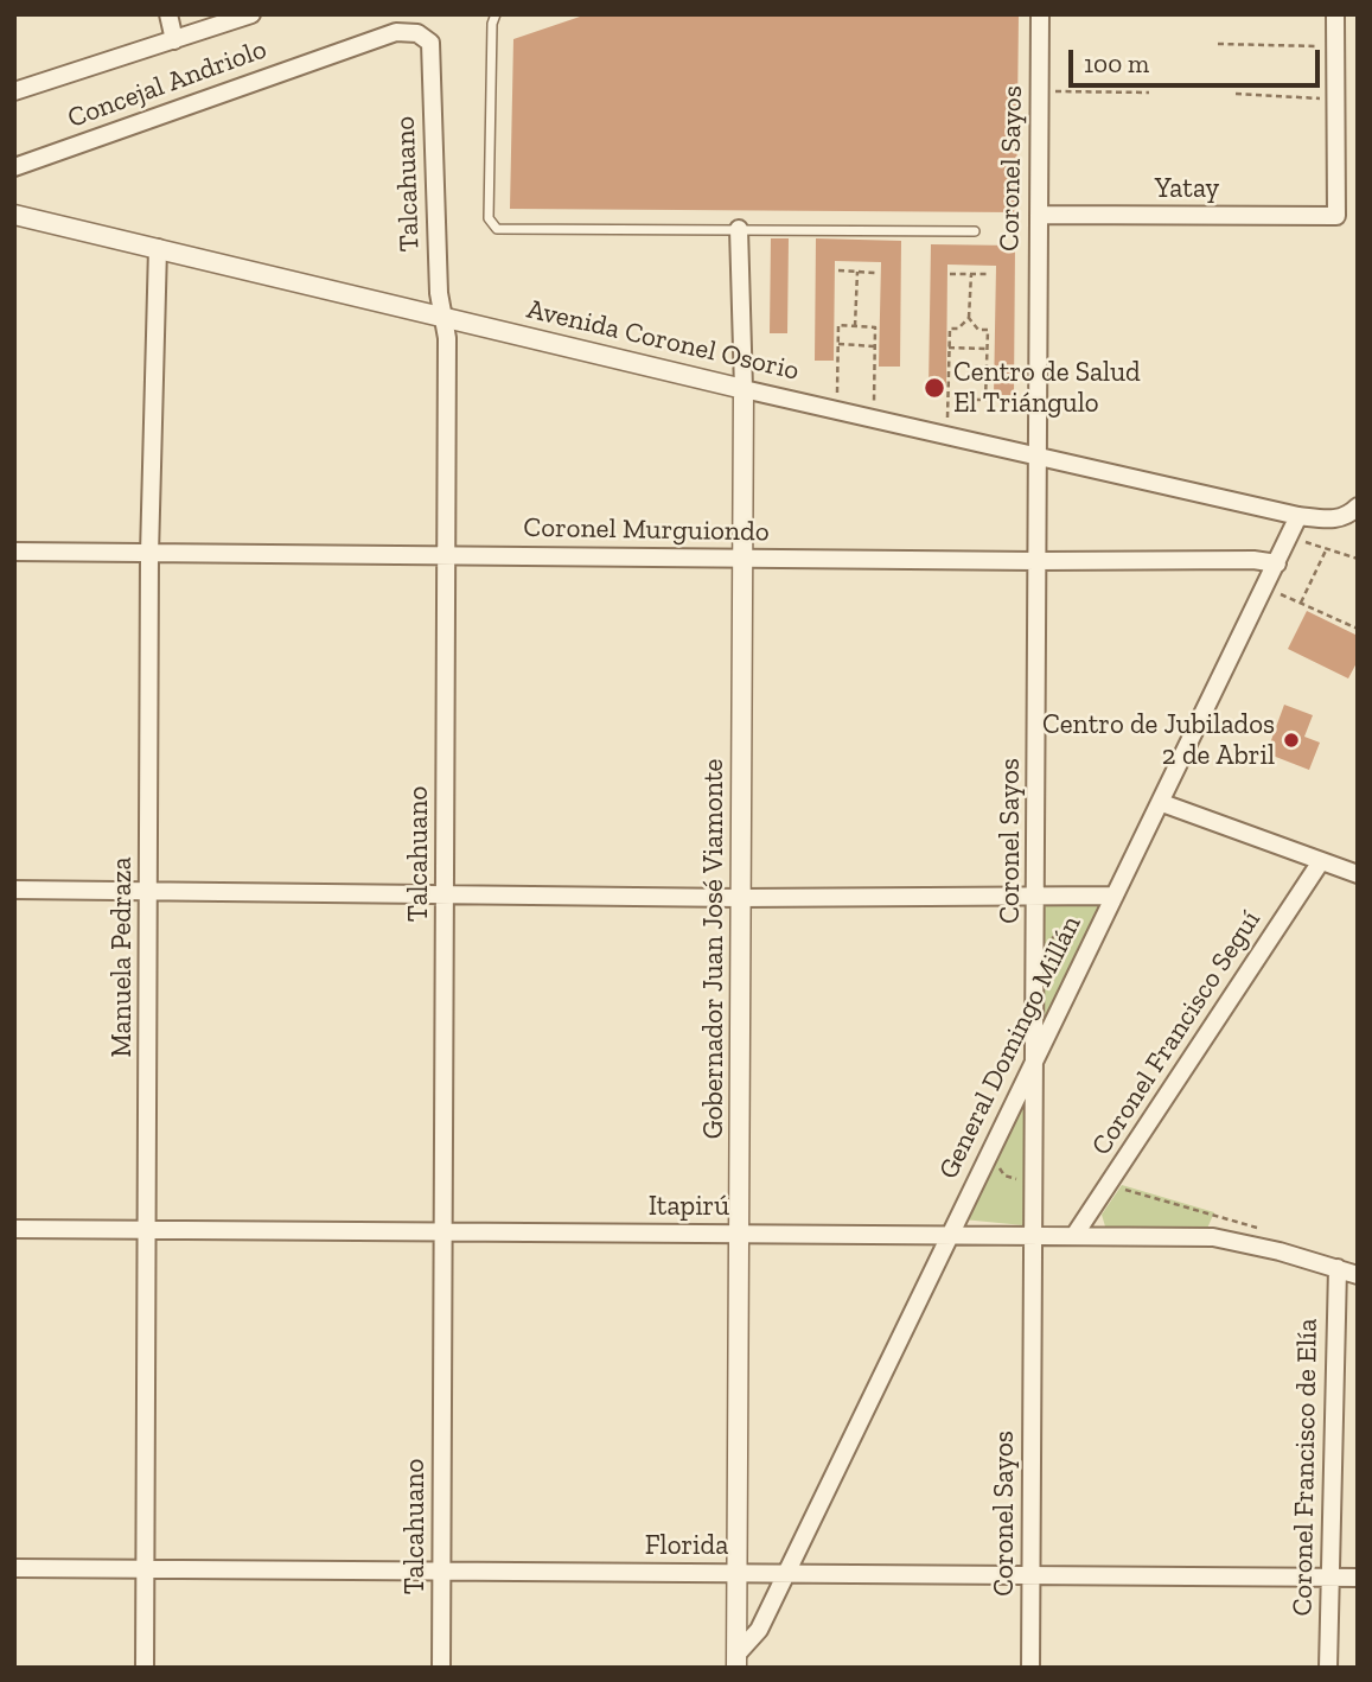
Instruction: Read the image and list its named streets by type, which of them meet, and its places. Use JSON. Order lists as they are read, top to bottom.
{
  "streets": {
    "street": [
      "Concejal Andriolo",
      "Coronel Sayos",
      "Talcahuano",
      "Yatay",
      "Avenida Coronel Osorio",
      "Coronel Murguiondo",
      "Gobernador Juan José Viamonte",
      "Manuela Pedraza",
      "Coronel Francisco Seguí",
      "General Domingo Millán",
      "Itapirú",
      "Coronel Francisco de Elía",
      "Florida"
    ]
  },
  "crossings": [
    ["Concejal Andriolo", "Talcahuano"],
    ["Coronel Sayos", "Yatay"],
    ["Coronel Sayos", "Avenida Coronel Osorio"],
    ["Coronel Sayos", "Coronel Murguiondo"],
    ["Coronel Sayos", "General Domingo Millán"],
    ["Coronel Sayos", "Itapirú"],
    ["Coronel Sayos", "Florida"],
    ["Talcahuano", "Avenida Coronel Osorio"],
    ["Talcahuano", "Coronel Murguiondo"],
    ["Talcahuano", "Itapirú"],
    ["Talcahuano", "Florida"],
    ["Avenida Coronel Osorio", "Gobernador Juan José Viamonte"],
    ["Avenida Coronel Osorio", "Manuela Pedraza"],
    ["Avenida Coronel Osorio", "General Domingo Millán"],
    ["Coronel Murguiondo", "Gobernador Juan José Viamonte"],
    ["Coronel Murguiondo", "Manuela Pedraza"],
    ["Coronel Murguiondo", "General Domingo Millán"],
    ["Gobernador Juan José Viamonte", "General Domingo Millán"],
    ["Gobernador Juan José Viamonte", "Itapirú"],
    ["Gobernador Juan José Viamonte", "Florida"],
    ["Manuela Pedraza", "Itapirú"],
    ["Manuela Pedraza", "Florida"],
    ["Coronel Francisco Seguí", "Itapirú"],
    ["General Domingo Millán", "Itapirú"],
    ["General Domingo Millán", "Florida"],
    ["Itapirú", "Coronel Francisco de Elía"],
    ["Coronel Francisco de Elía", "Florida"]
  ],
  "places": ["Centro de Salud El Triángulo", "Centro de Jubilados 2 de Abril"],
  "scale_bar": "100 m"
}
